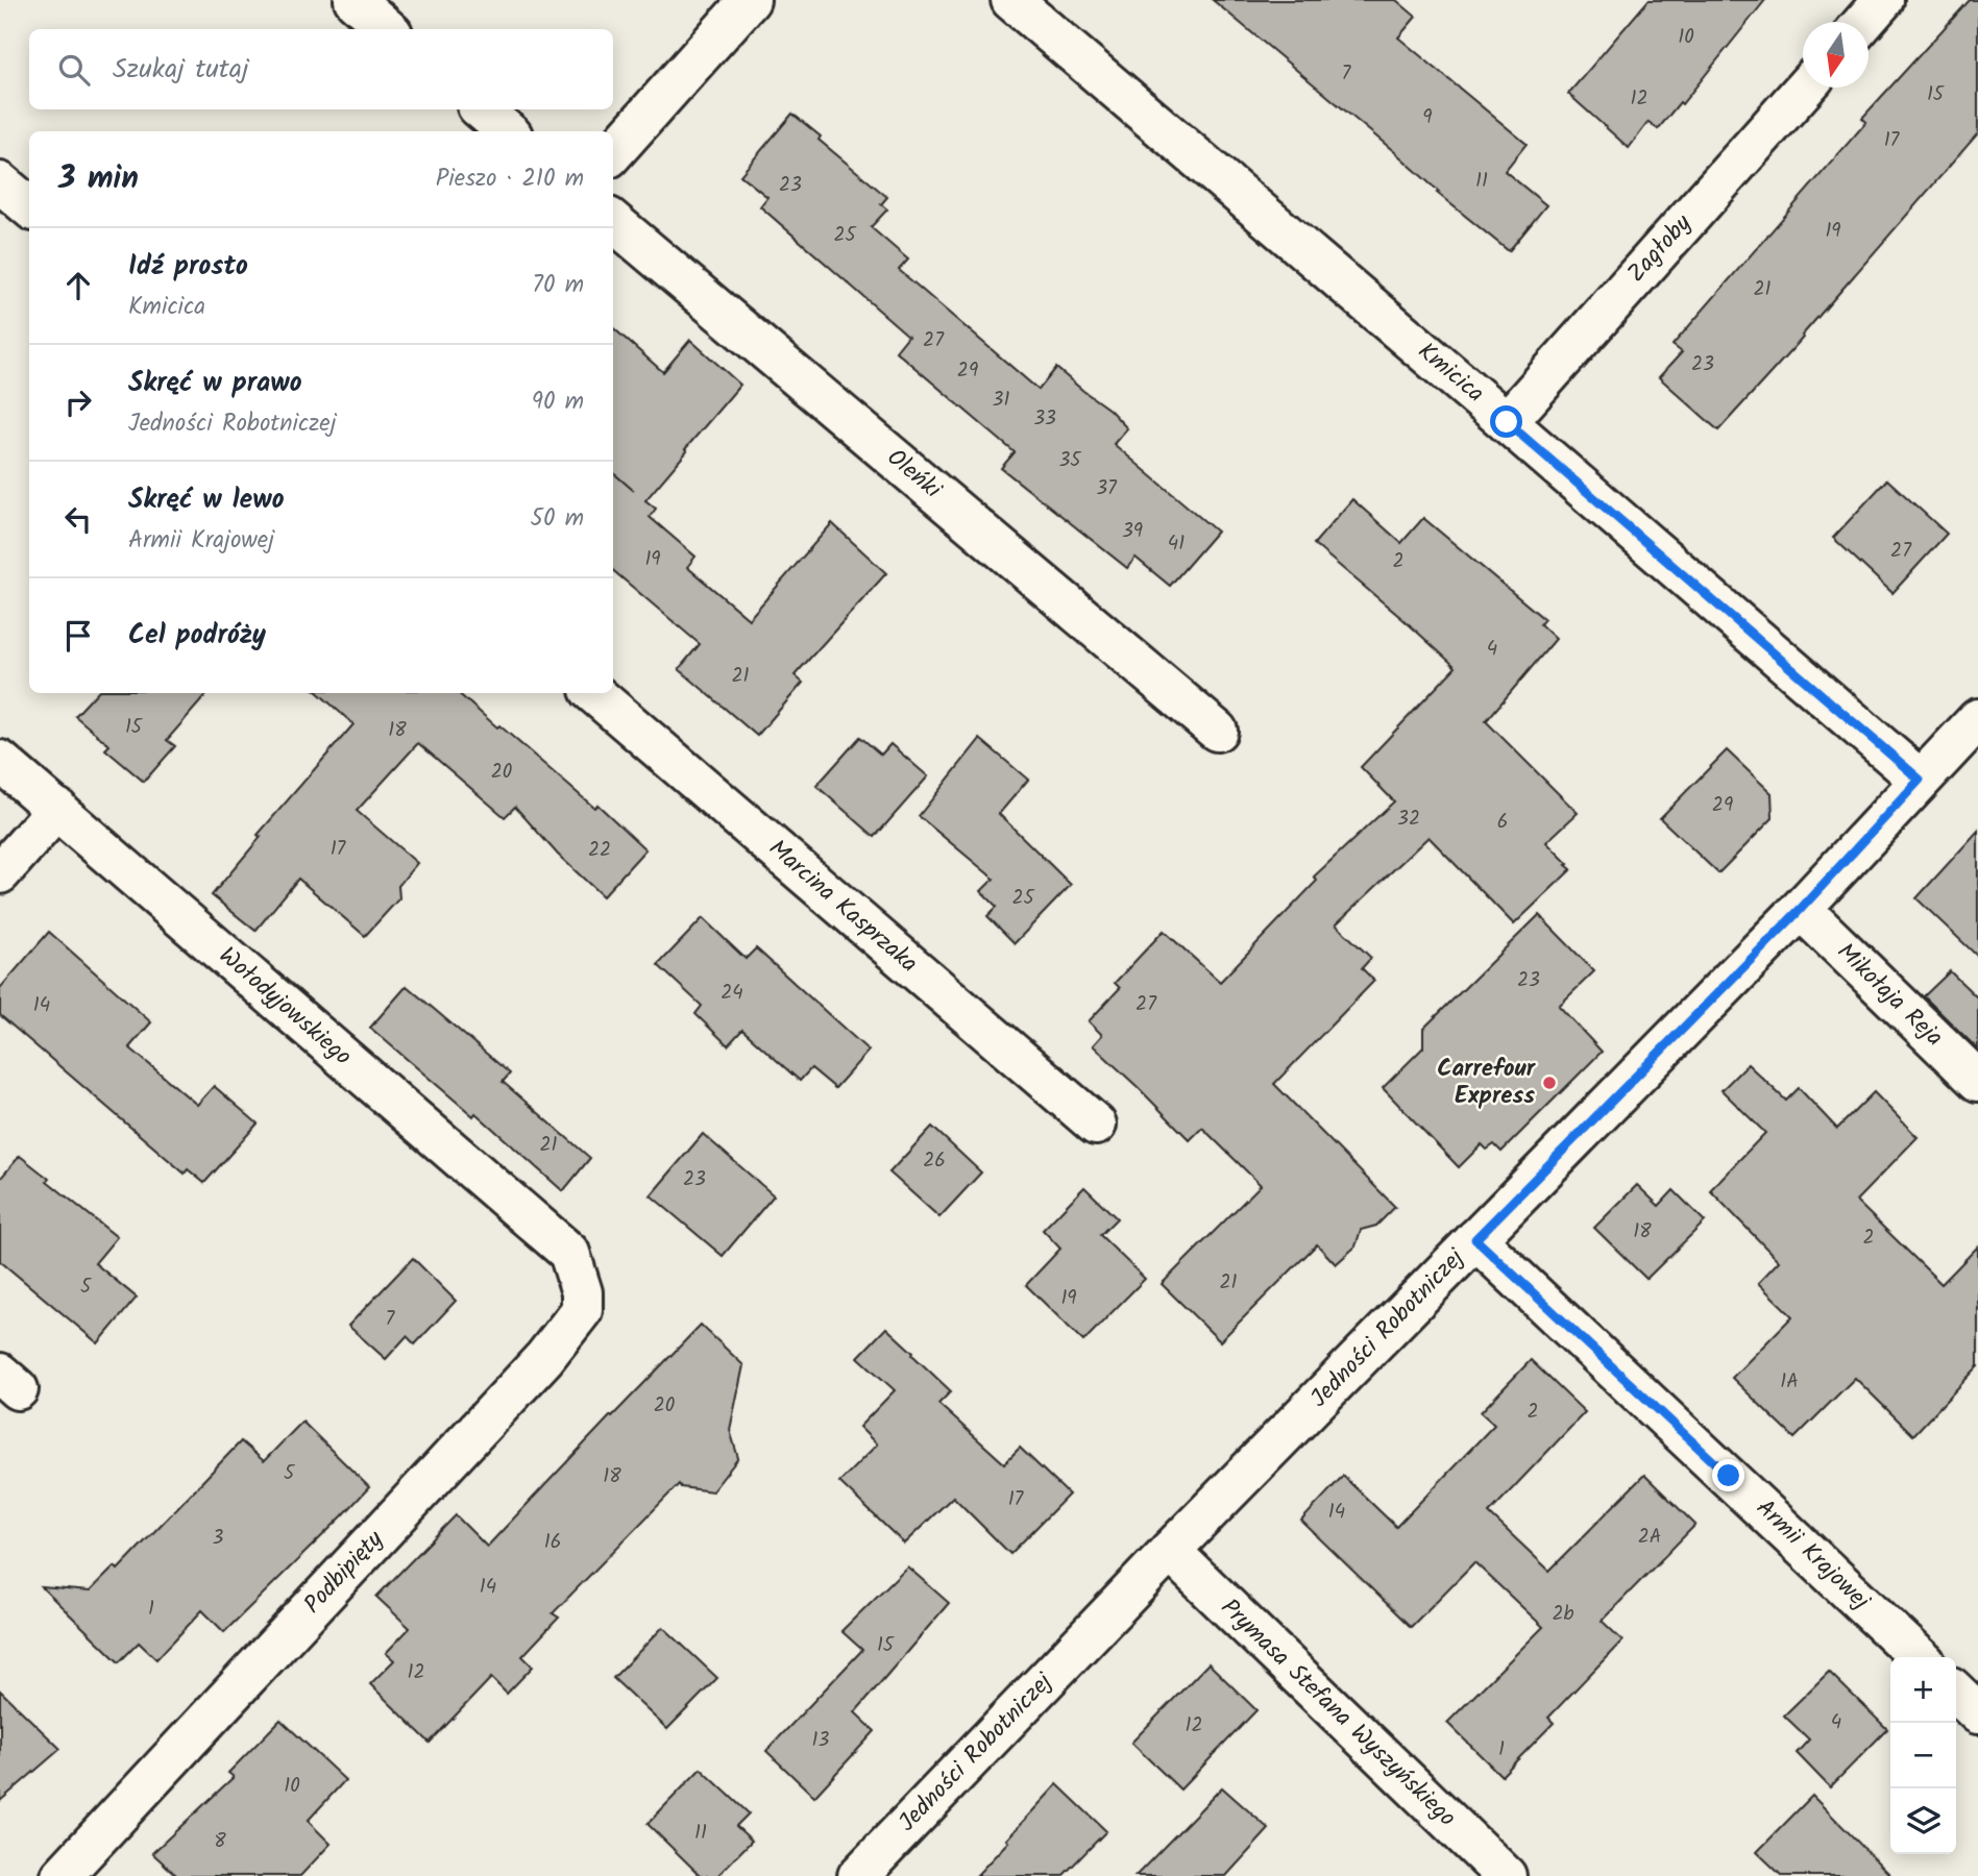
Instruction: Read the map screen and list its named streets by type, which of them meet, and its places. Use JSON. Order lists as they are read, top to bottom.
{
  "streets": {
    "street": [
      "Zagłoby",
      "Kmicica",
      "Oleńki",
      "Marcina Kasprzaka",
      "Mikołaja Reja",
      "Wołodyjowskiego",
      "Jedności Robotniczej",
      "Armii Krajowej",
      "Podbipięty",
      "Prymasa Stefana Wyszyńskiego"
    ]
  },
  "crossings": [
    ["Zagłoby", "Kmicica"],
    ["Kmicica", "Jedności Robotniczej"],
    ["Mikołaja Reja", "Jedności Robotniczej"],
    ["Wołodyjowskiego", "Podbipięty"],
    ["Jedności Robotniczej", "Armii Krajowej"],
    ["Jedności Robotniczej", "Prymasa Stefana Wyszyńskiego"]
  ],
  "places": ["Carrefour Express"],
  "house_numbers": [
    "10",
    "7",
    "15",
    "12",
    "9",
    "17",
    "11",
    "23",
    "19",
    "25",
    "21",
    "27",
    "23",
    "29",
    "31",
    "33",
    "35",
    "37",
    "39",
    "41",
    "27",
    "19",
    "2",
    "4",
    "21",
    "15",
    "18",
    "20",
    "29",
    "32",
    "6",
    "17",
    "22",
    "25",
    "23",
    "24",
    "27",
    "14",
    "21",
    "26",
    "23",
    "18",
    "2",
    "21",
    "5",
    "19",
    "7",
    "1A",
    "20",
    "2",
    "5",
    "18",
    "17",
    "14",
    "2A",
    "3",
    "16",
    "14",
    "1",
    "2b",
    "15",
    "12",
    "4",
    "12",
    "13",
    "1",
    "10",
    "11",
    "8"
  ],
  "north": "bottom",
  "page": {
    "search": "Szukaj tutaj",
    "heading": ["3 min", "Pieszo · 210 m"],
    "list": [
      ["Idź prosto", "Kmicica", "70 m"],
      ["Skręć w prawo", "Jedności Robotniczej", "90 m"],
      ["Skręć w lewo", "Armii Krajowej", "50 m"],
      "Cel podróży"
    ],
    "map_buttons": ["+", "−"]
  }
}
